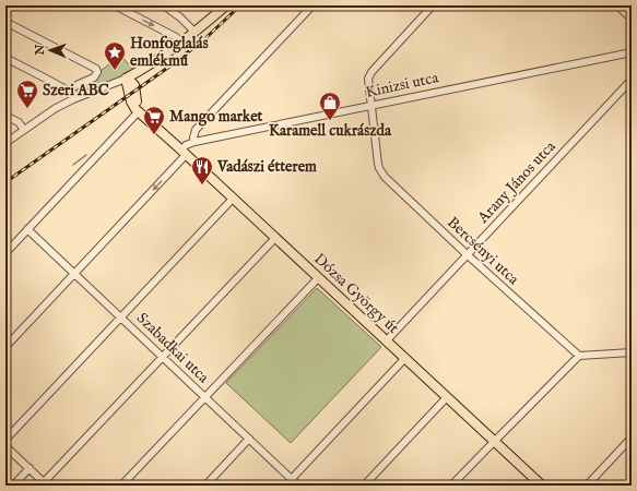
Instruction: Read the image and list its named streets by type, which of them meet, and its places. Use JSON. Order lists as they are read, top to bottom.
{
  "streets": {
    "main road": ["Dózsa György út"],
    "street": [
      "Kinizsi utca",
      "Arany János utca",
      "Bercsényi utca",
      "Szabadkai utca"
    ]
  },
  "crossings": [
    ["Kinizsi utca", "Bercsényi utca"],
    ["Kinizsi utca", "Dózsa György út"],
    ["Kinizsi utca", "Szabadkai utca"],
    ["Arany János utca", "Bercsényi utca"],
    ["Arany János utca", "Dózsa György út"]
  ],
  "places": {
    "place": ["Honfoglalás emlékmű"],
    "supermarket": ["Szeri ABC", "Mango market"],
    "shop": ["Karamell cukrászda"],
    "restaurant": ["Vadászi étterem"]
  },
  "north": "left"
}
